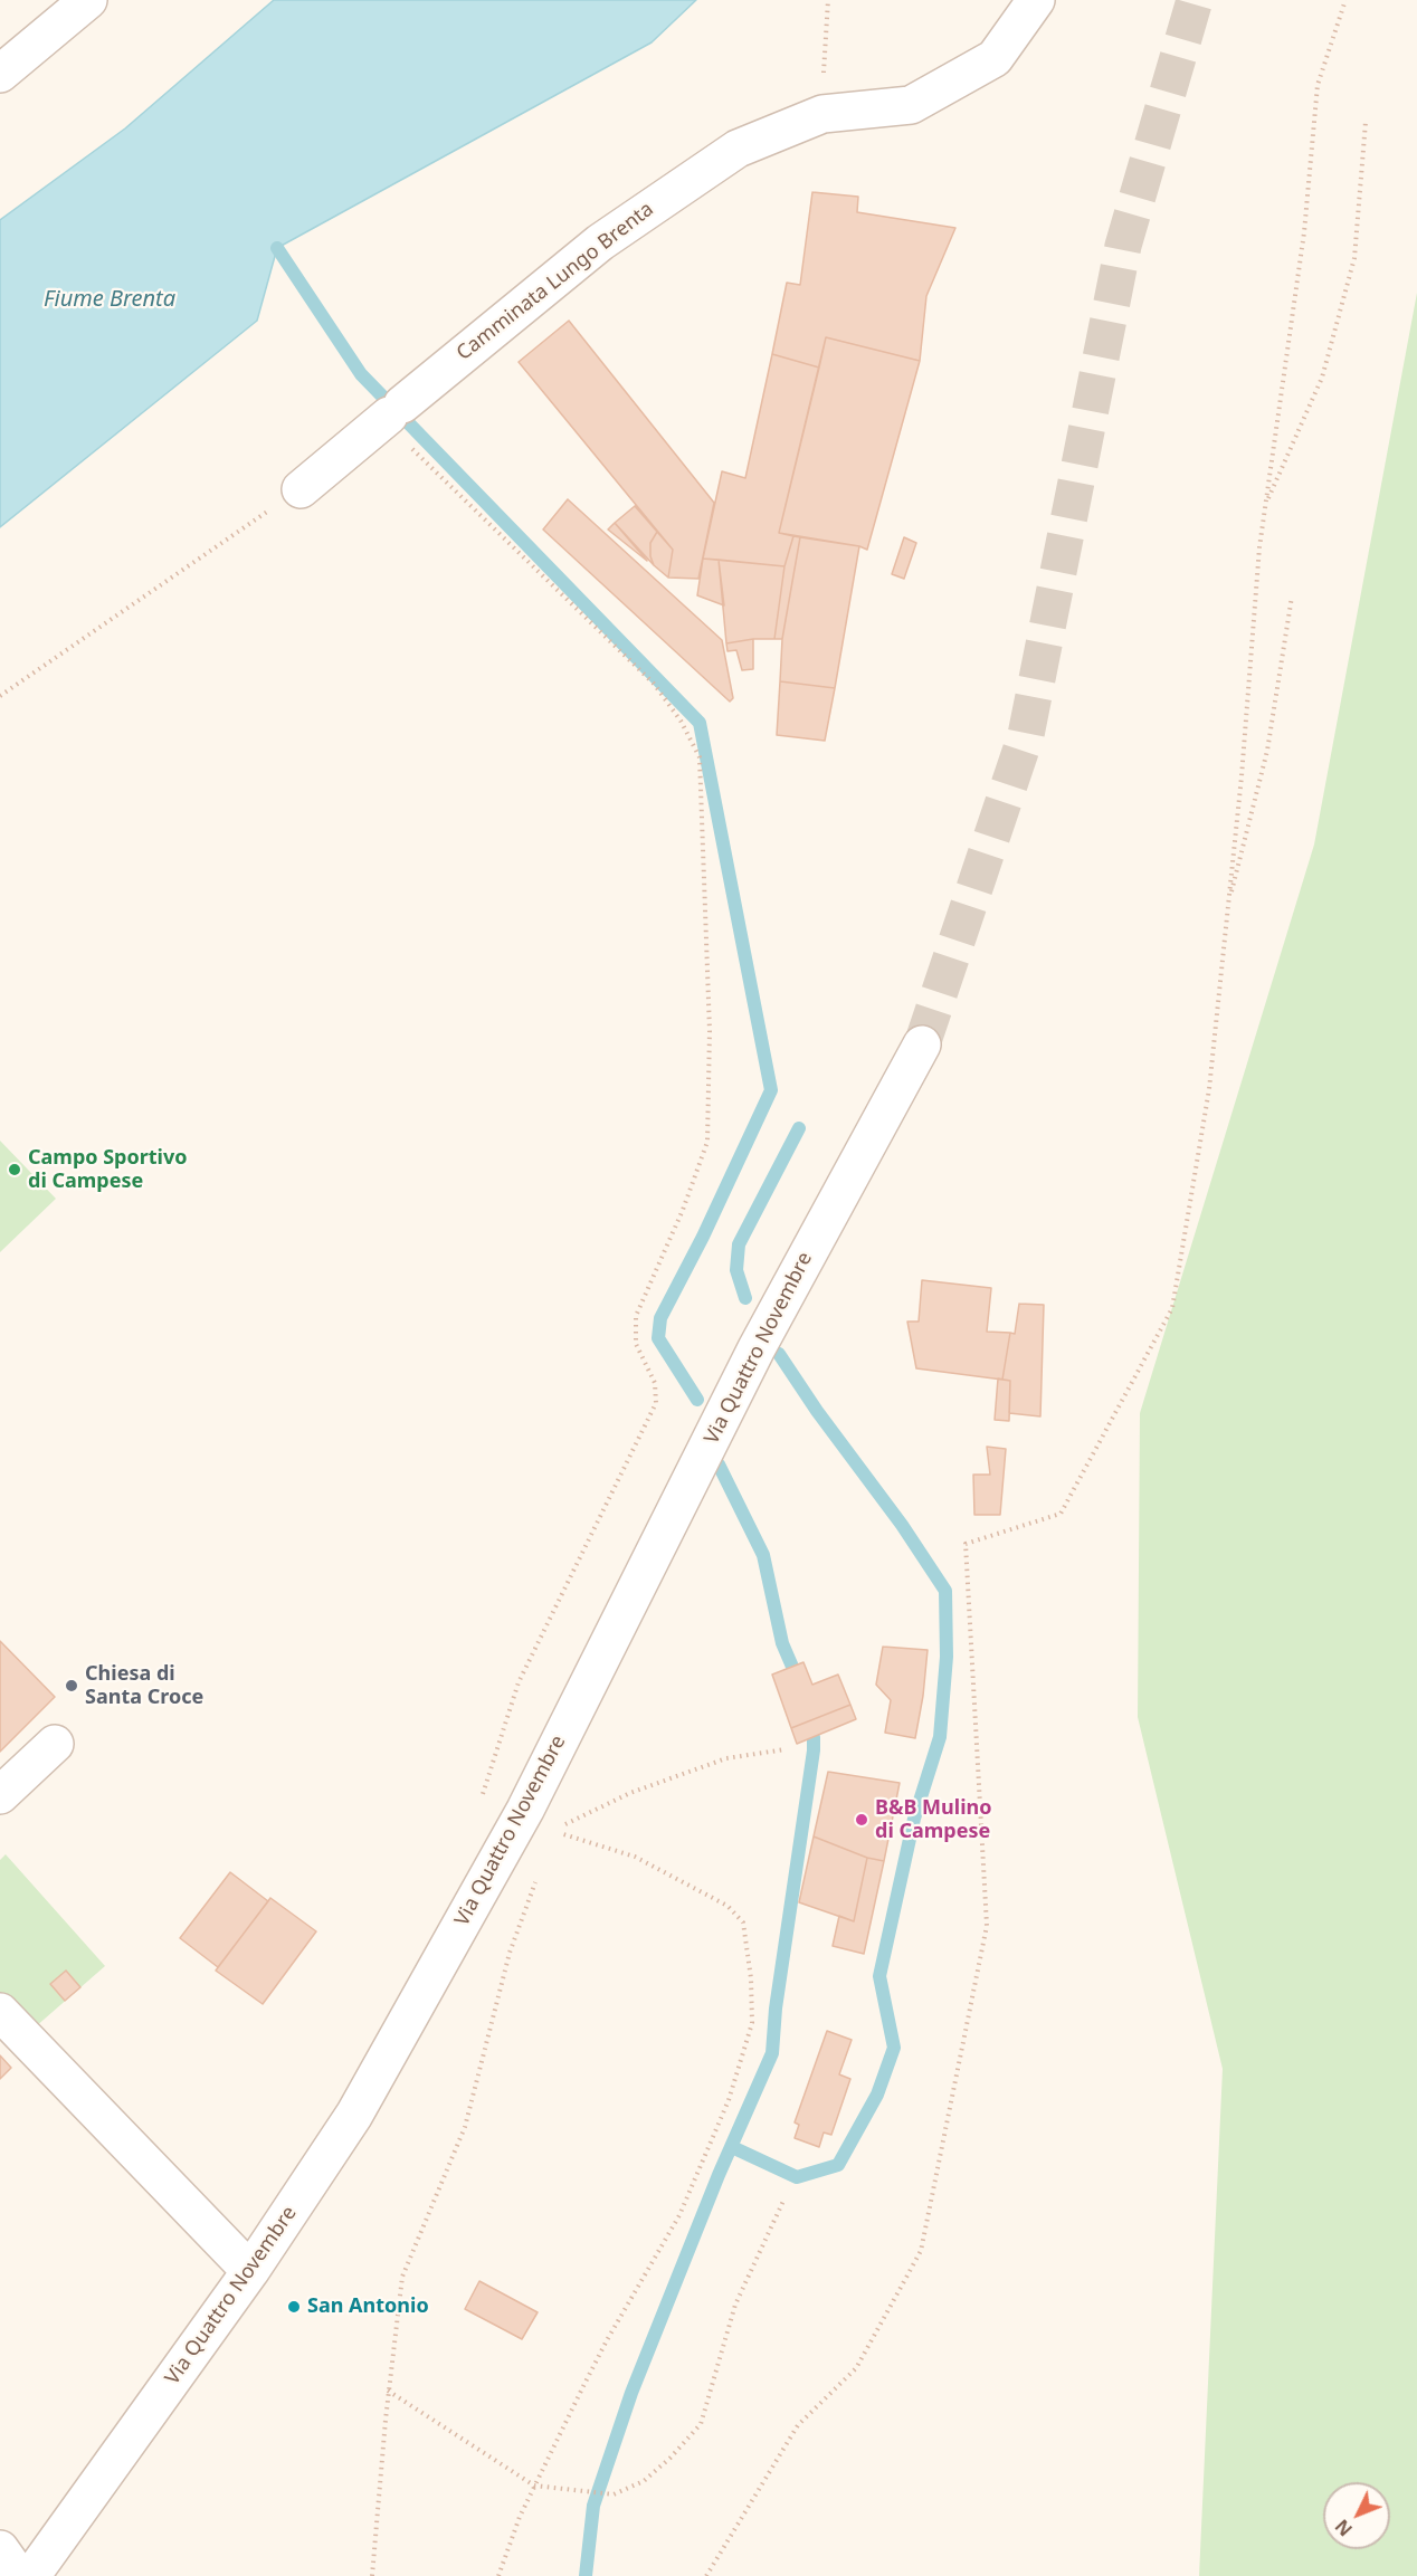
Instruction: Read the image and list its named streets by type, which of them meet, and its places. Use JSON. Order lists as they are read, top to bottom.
{
  "streets": {
    "street": ["Camminata Lungo Brenta", "Via Quattro Novembre"]
  },
  "water": ["Fiume Brenta"],
  "places": [
    "Campo Sportivo di Campese",
    "Chiesa di Santa Croce",
    "B&B Mulino di Campese",
    "San Antonio"
  ],
  "north": "bottom left"
}
